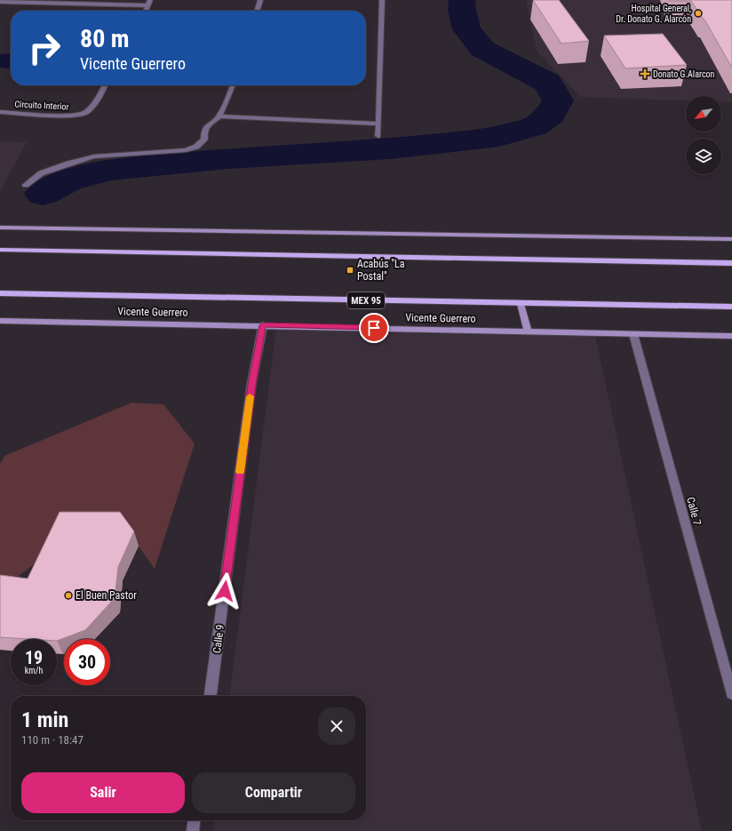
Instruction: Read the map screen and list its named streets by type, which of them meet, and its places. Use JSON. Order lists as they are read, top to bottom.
{
  "streets": {
    "main road": ["MEX 95", "Vicente Guerrero"],
    "street": ["Circuito Interior", "Calle 7", "Calle 9"]
  },
  "crossings": [
    ["Vicente Guerrero", "Calle 7"],
    ["Vicente Guerrero", "Calle 9"]
  ],
  "places": {
    "other": ["Hospital General, Dr. Donato G. Alarcón", "El Buen Pastor"],
    "health": ["Donato G.Alarcon"],
    "transit": ["Acabús \"La Postal\""]
  },
  "north": "bottom left",
  "page": {
    "turn": ["80 m", "Vicente Guerrero"],
    "speed": "19 km/h",
    "limit": "30",
    "heading": ["1 min", "110 m · 18:47"],
    "buttons": ["Salir", "Compartir"]
  }
}
